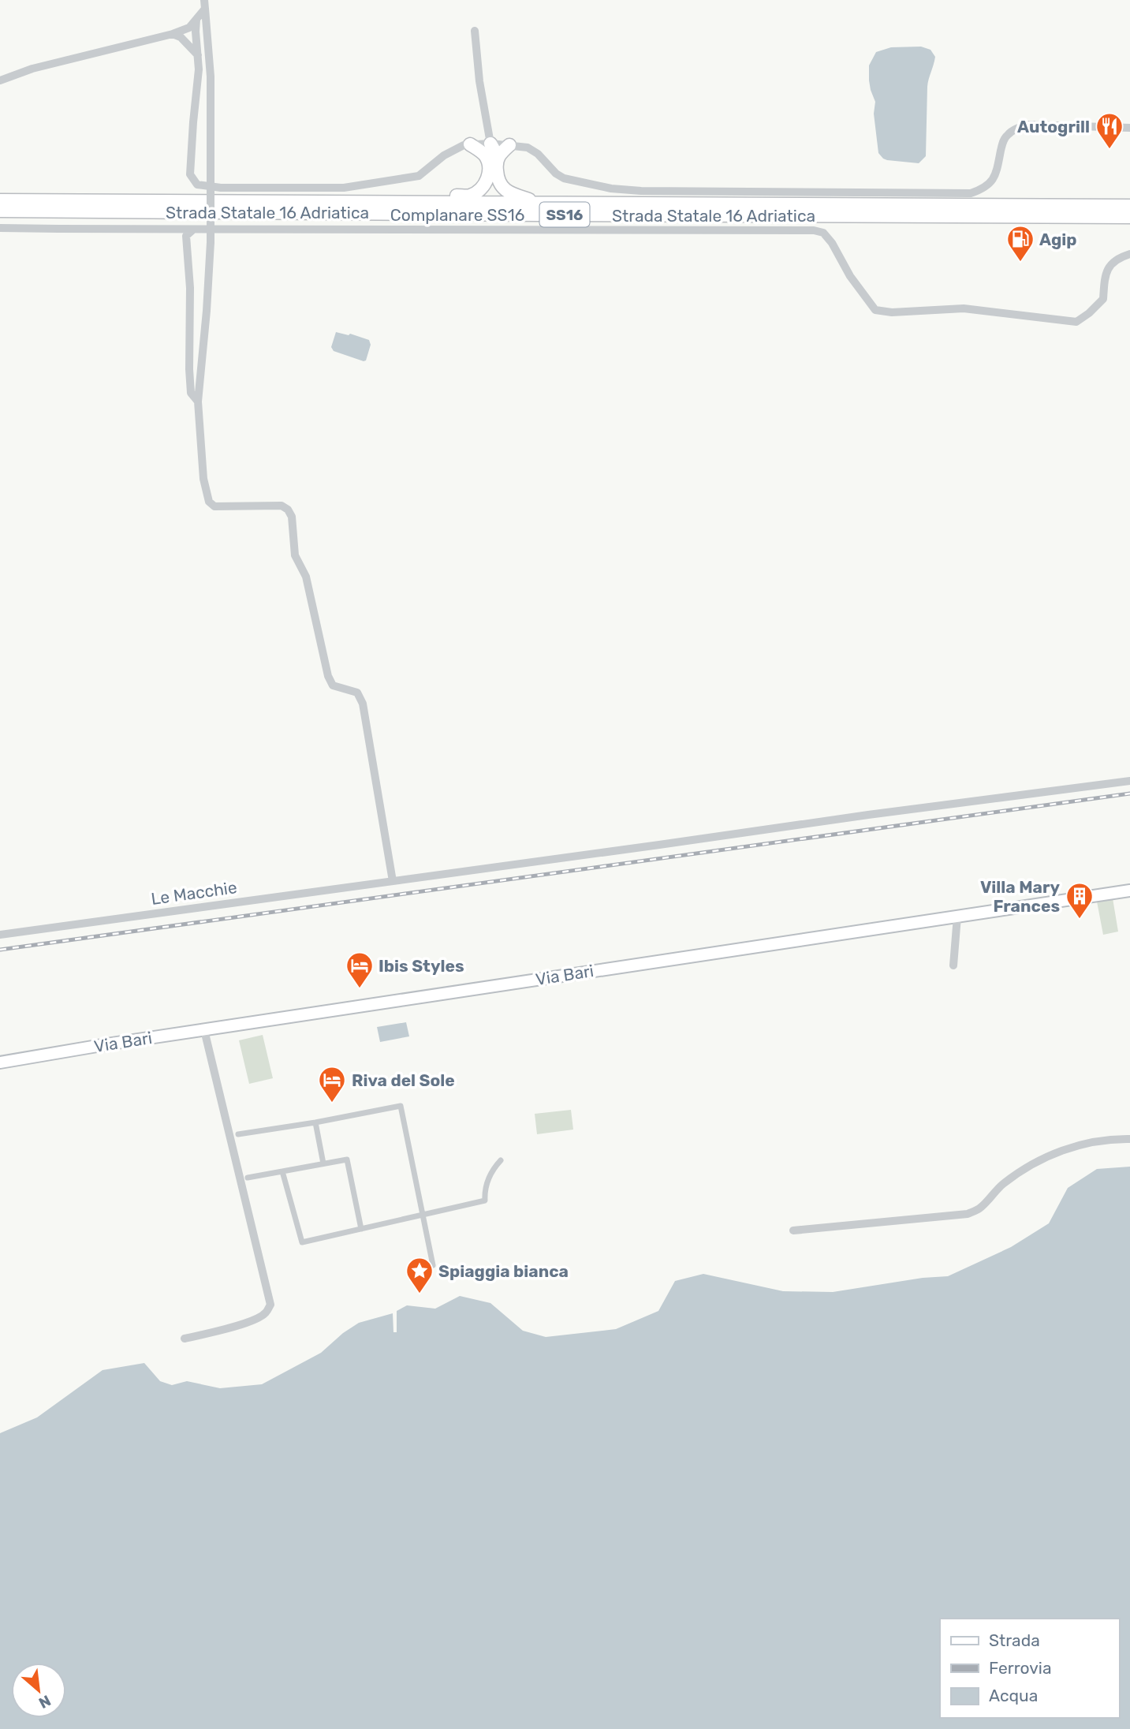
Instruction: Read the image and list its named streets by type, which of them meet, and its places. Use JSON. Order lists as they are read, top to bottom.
{
  "streets": {
    "highway": ["Strada Statale 16 Adriatica", "SS16"],
    "main road": ["Via Bari"],
    "street": ["Complanare SS16", "Le Macchie"]
  },
  "places": {
    "restaurant": ["Autogrill"],
    "fuel station": ["Agip"],
    "building": ["Villa Mary Frances"],
    "hotel": ["Ibis Styles", "Riva del Sole"],
    "place": ["Spiaggia bianca"]
  },
  "legend": ["Strada", "Ferrovia", "Acqua"],
  "north": "bottom right"
}
